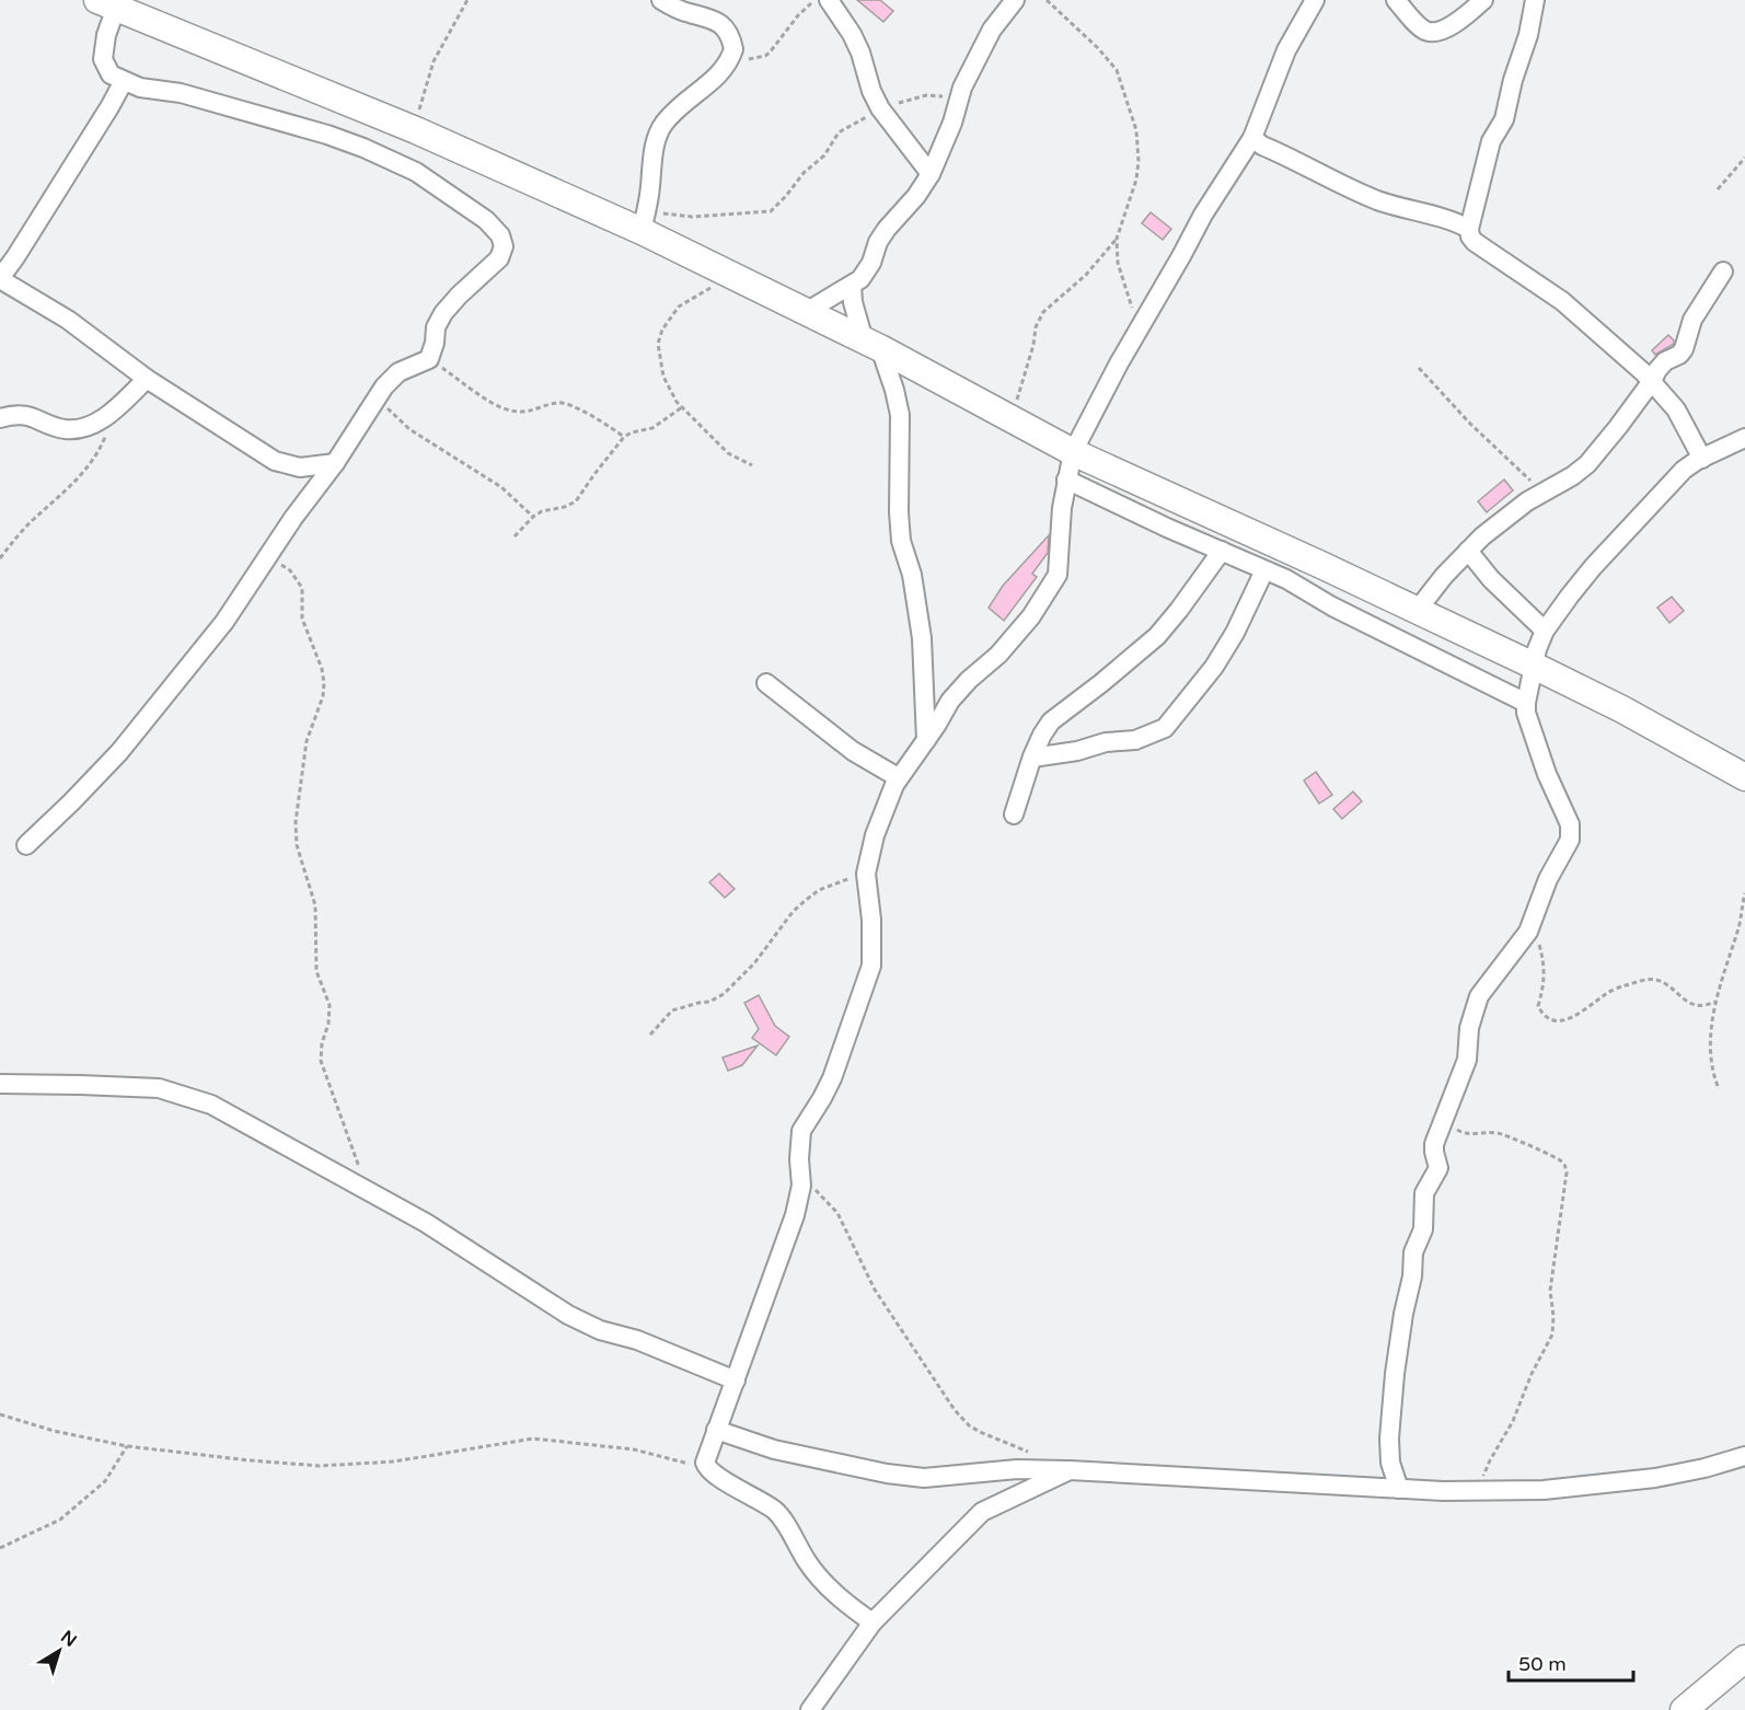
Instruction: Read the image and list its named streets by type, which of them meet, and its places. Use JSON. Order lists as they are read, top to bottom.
{
  "scale_bar": "50 m",
  "north": "top right"
}
